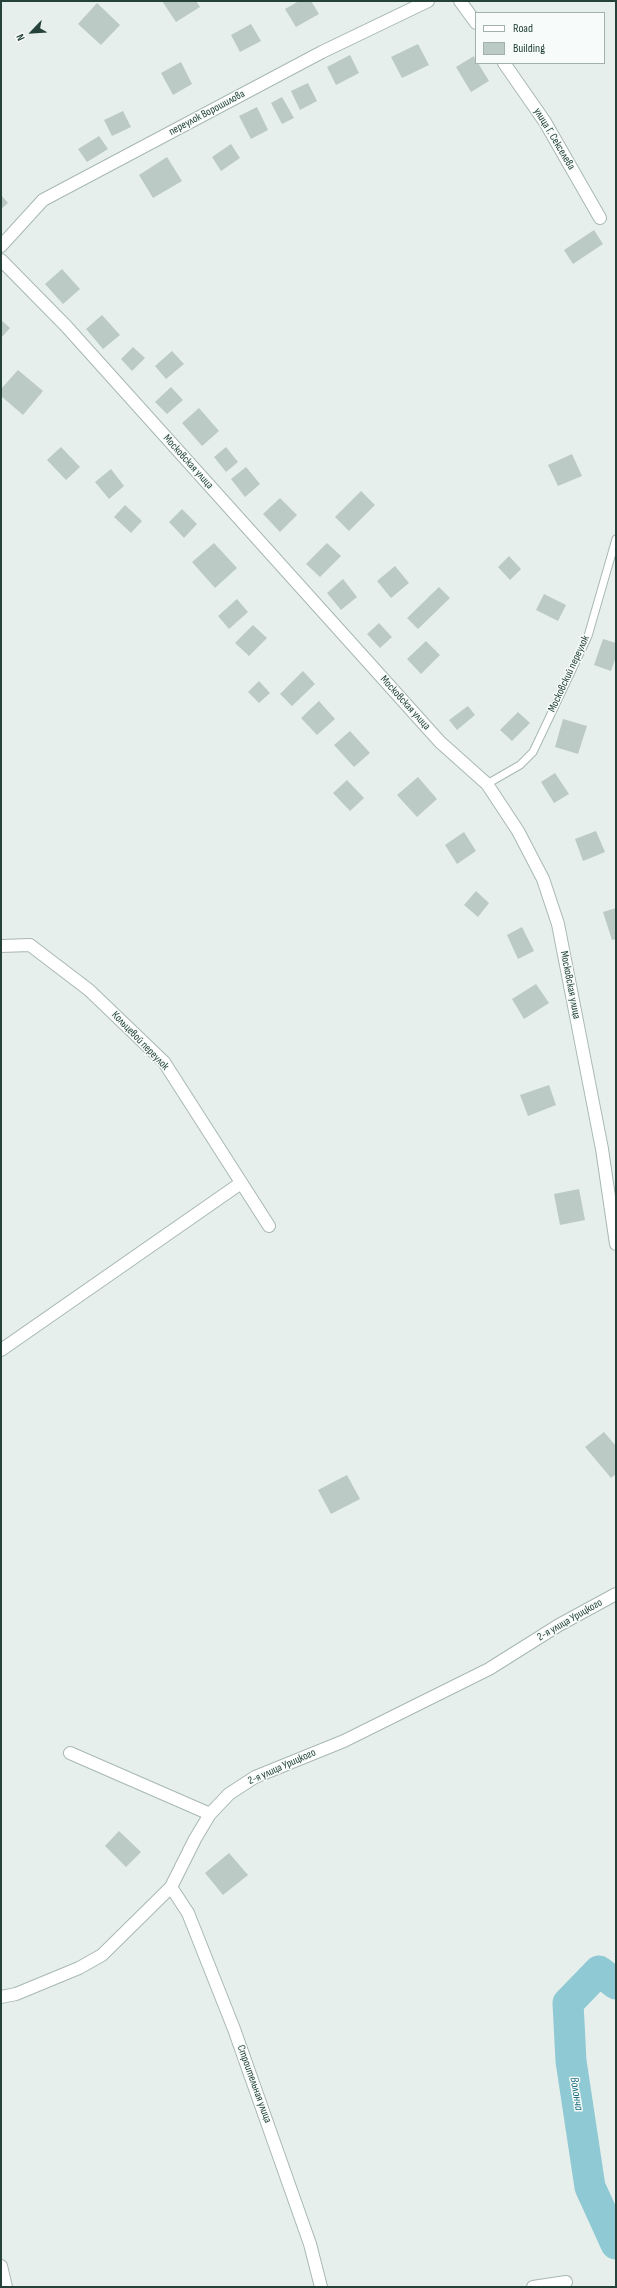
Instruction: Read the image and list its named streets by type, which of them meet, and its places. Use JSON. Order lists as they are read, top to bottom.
{
  "streets": {
    "street": [
      "переулок Ворошилова",
      "улица Г. Секселева",
      "Московская улица",
      "Кольцевой переулок",
      "2-я улица Урицкого",
      "Строительная улица"
    ],
    "lane": ["Московский переулок"]
  },
  "crossings": [
    ["Московская улица", "Московский переулок"],
    ["2-я улица Урицкого", "Строительная улица"]
  ],
  "water": ["Волонча"],
  "legend": ["Road", "Building"],
  "north": "bottom left"
}
